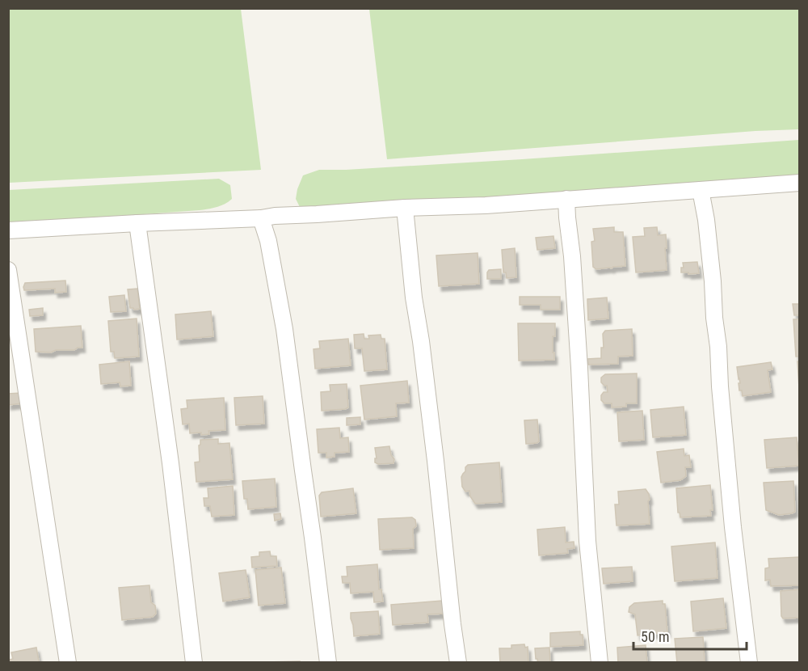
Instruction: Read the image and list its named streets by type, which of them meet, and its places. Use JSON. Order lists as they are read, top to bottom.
{
  "scale_bar": "50 m"
}
